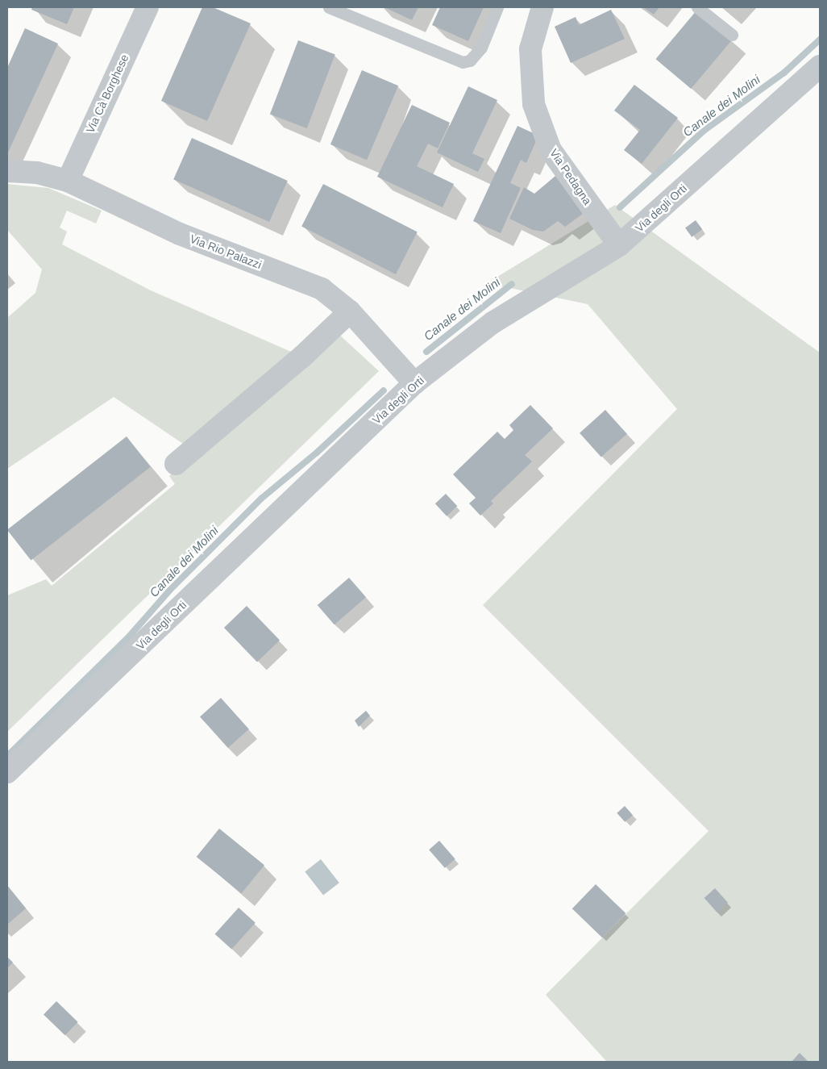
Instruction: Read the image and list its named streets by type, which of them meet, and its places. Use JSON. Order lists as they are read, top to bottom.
{
  "streets": {
    "street": [
      "Via Cà Borghese",
      "Via Pedagna",
      "Via degli Orti",
      "Via Rio Palazzi"
    ]
  },
  "crossings": [
    ["Via Cà Borghese", "Via Rio Palazzi"],
    ["Via Pedagna", "Via degli Orti"],
    ["Via degli Orti", "Via Rio Palazzi"]
  ],
  "water": ["Canale dei Molini"]
}
